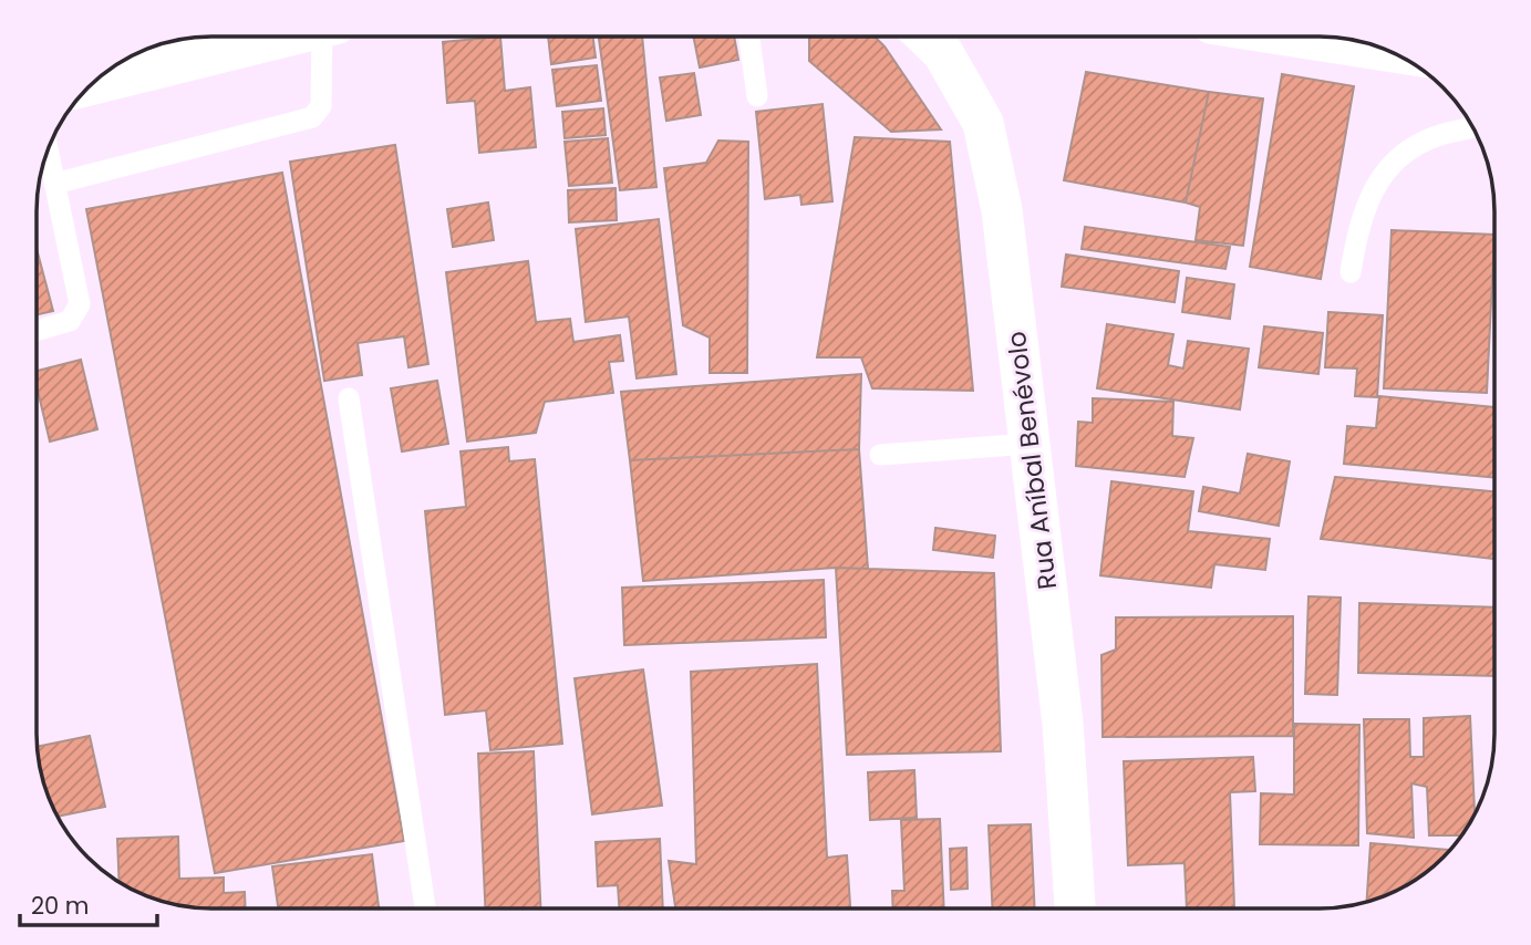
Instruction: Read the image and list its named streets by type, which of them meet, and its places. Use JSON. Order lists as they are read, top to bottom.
{
  "streets": {
    "street": ["Rua Aníbal Benévolo"]
  },
  "scale_bar": "20 m"
}
